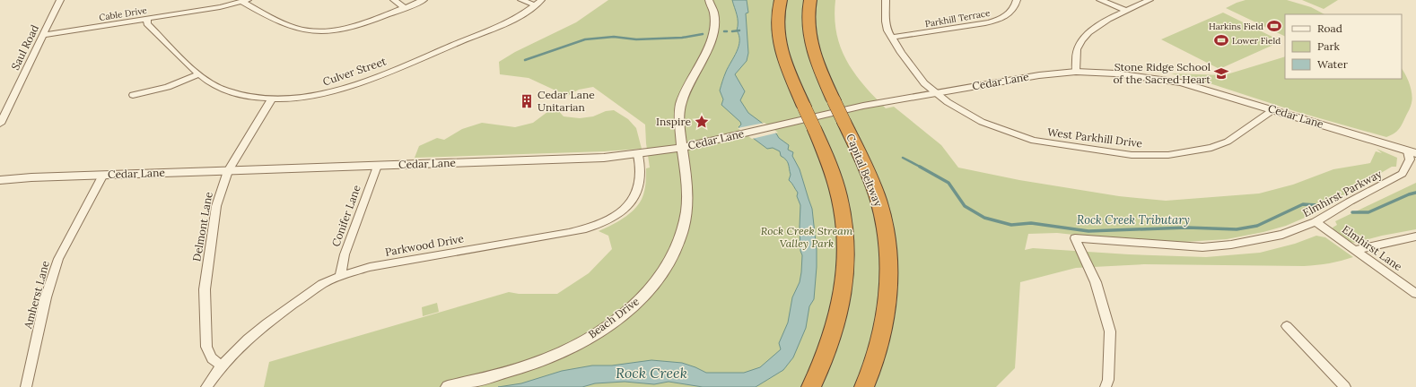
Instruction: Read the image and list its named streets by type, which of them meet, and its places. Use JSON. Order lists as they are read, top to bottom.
{
  "streets": {
    "highway": ["Capital Beltway"],
    "street": [
      "Cable Drive",
      "Parkhill Terrace",
      "Saul Road",
      "Culver Street",
      "Cedar Lane",
      "West Parkhill Drive",
      "Elmhirst Parkway",
      "Conifer Lane",
      "Delmont Lane",
      "Parkwood Drive",
      "Elmhirst Lane",
      "Amherst Lane",
      "Beach Drive"
    ]
  },
  "crossings": [
    ["Cable Drive", "Saul Road"],
    ["Cable Drive", "Culver Street"],
    ["Parkhill Terrace", "West Parkhill Drive"],
    ["Culver Street", "Delmont Lane"],
    ["Cedar Lane", "West Parkhill Drive"],
    ["Cedar Lane", "Elmhirst Parkway"],
    ["Cedar Lane", "Conifer Lane"],
    ["Cedar Lane", "Delmont Lane"],
    ["Cedar Lane", "Parkwood Drive"],
    ["Cedar Lane", "Amherst Lane"],
    ["Cedar Lane", "Beach Drive"],
    ["Elmhirst Parkway", "Elmhirst Lane"],
    ["Conifer Lane", "Parkwood Drive"],
    ["Delmont Lane", "Parkwood Drive"]
  ],
  "water": ["Rock Creek Tributary", "Rock Creek"],
  "parks": ["Rock Creek Stream Valley Park"],
  "places": {
    "sports": ["Harkins Field", "Lower Field"],
    "school or university": ["Stone Ridge School of the Sacred Heart"],
    "building": ["Cedar Lane Unitarian"],
    "place": ["Inspire"]
  },
  "legend": ["Road", "Park", "Water"]
}
